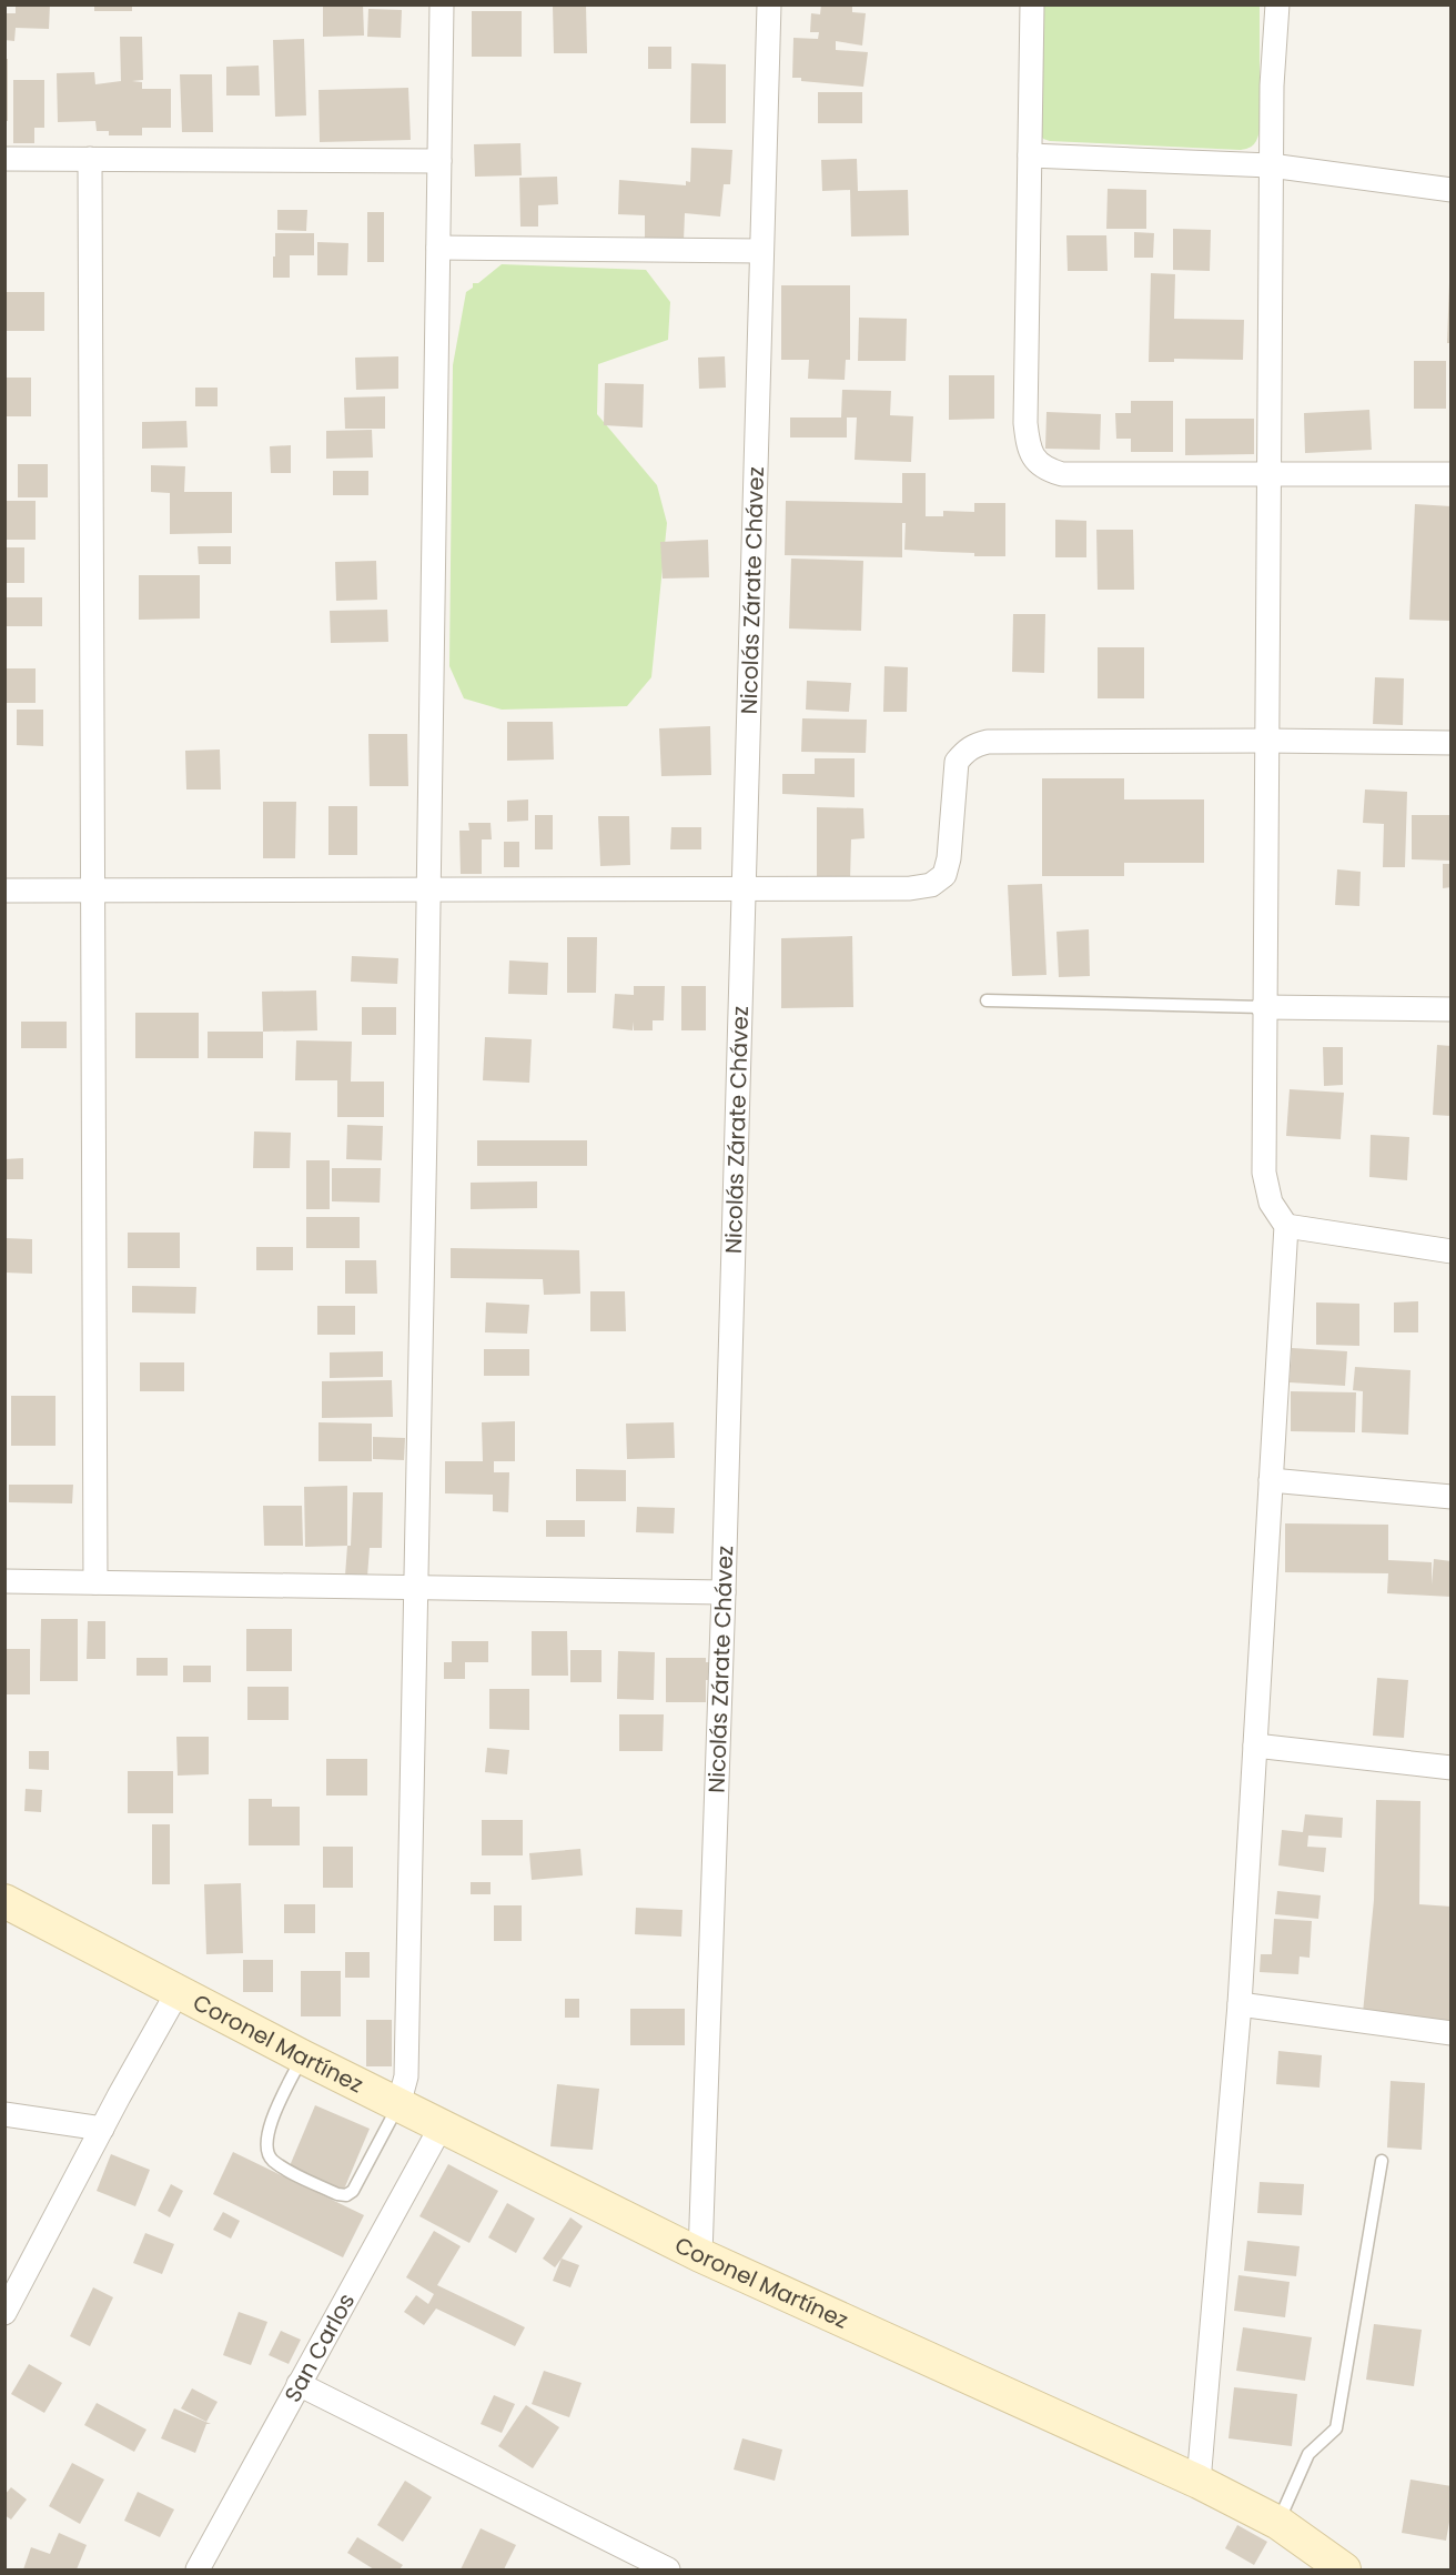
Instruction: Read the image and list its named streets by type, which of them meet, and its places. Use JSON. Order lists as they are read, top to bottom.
{
  "streets": {
    "main road": ["Coronel Martínez"],
    "street": ["Nicolás Zárate Chávez", "San Carlos"]
  },
  "crossings": [
    ["Nicolás Zárate Chávez", "Coronel Martínez"],
    ["Coronel Martínez", "San Carlos"]
  ]
}
